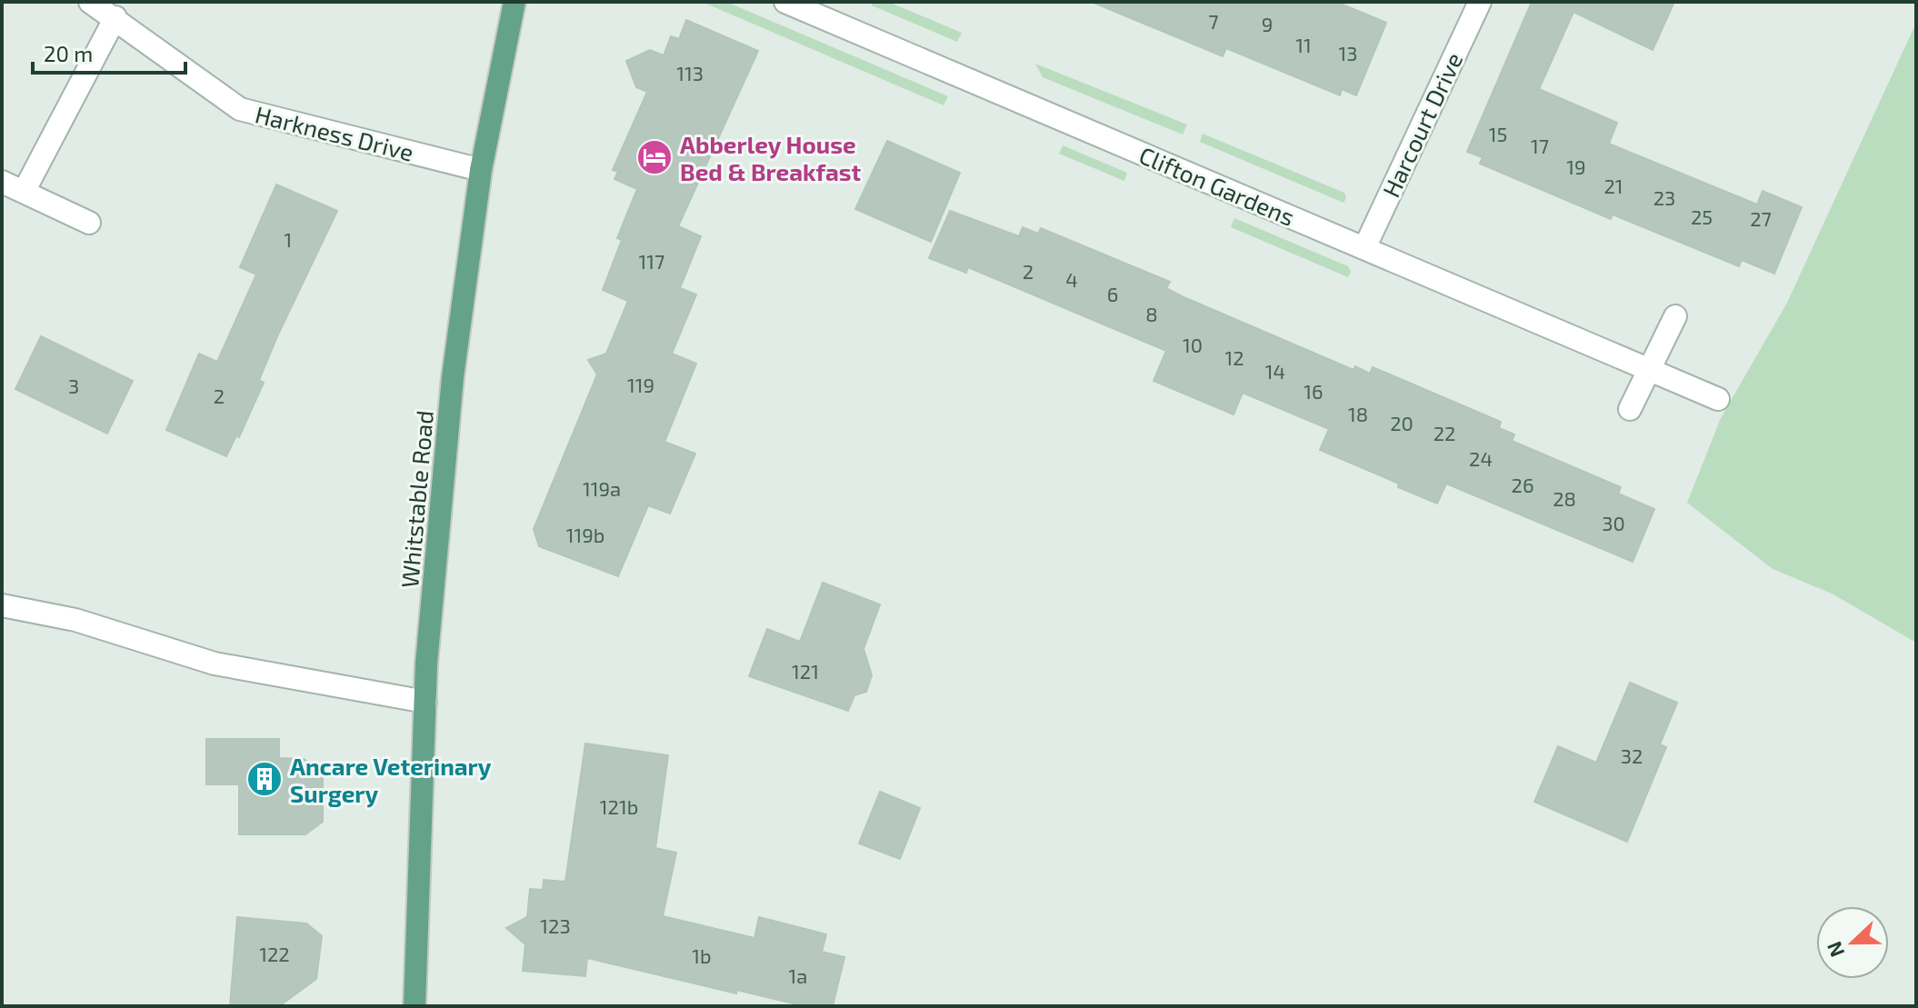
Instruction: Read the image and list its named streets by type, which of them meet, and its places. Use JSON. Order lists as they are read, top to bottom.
{
  "streets": {
    "main road": ["Whitstable Road"],
    "street": ["Harcourt Drive", "Harkness Drive", "Clifton Gardens"]
  },
  "crossings": [
    ["Harcourt Drive", "Clifton Gardens"],
    ["Harkness Drive", "Whitstable Road"]
  ],
  "places": {
    "hotel": ["Abberley House Bed & Breakfast"],
    "building": ["Ancare Veterinary Surgery"]
  },
  "house_numbers": [
    "7",
    "9",
    "11",
    "13",
    "113",
    "15",
    "17",
    "19",
    "21",
    "23",
    "25",
    "27",
    "1",
    "117",
    "2",
    "4",
    "6",
    "8",
    "10",
    "12",
    "14",
    "119",
    "3",
    "16",
    "2",
    "18",
    "20",
    "22",
    "24",
    "26",
    "119a",
    "28",
    "30",
    "119b",
    "121",
    "32",
    "121b",
    "123",
    "122",
    "1b",
    "1a"
  ],
  "scale_bar": "20 m",
  "north": "left"
}
